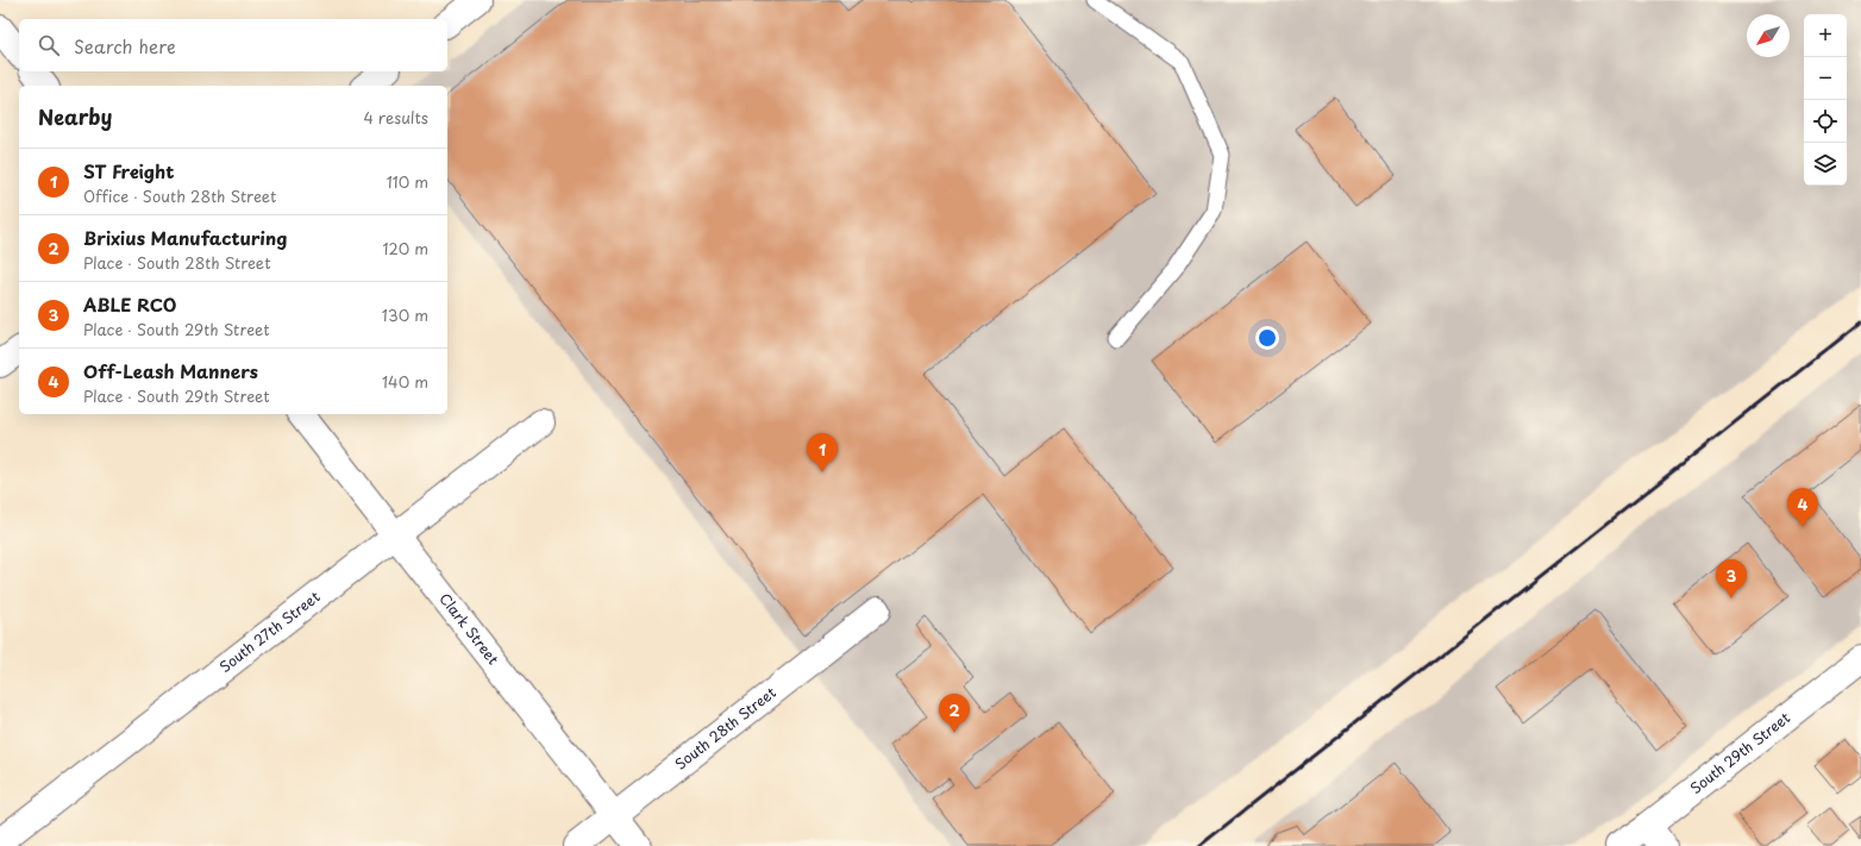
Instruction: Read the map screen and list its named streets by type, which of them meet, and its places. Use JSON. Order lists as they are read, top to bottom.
{
  "streets": {
    "street": [
      "Clark Street",
      "South 27th Street",
      "South 28th Street",
      "South 29th Street"
    ]
  },
  "crossings": [
    ["Clark Street", "South 27th Street"],
    ["Clark Street", "South 28th Street"]
  ],
  "north": "bottom left",
  "page": {
    "map_buttons": ["+", "−"],
    "search": "Search here",
    "heading": ["Nearby", "4 results"],
    "list": [
      {
        "mark": "1",
        "name": "ST Freight",
        "note": "Office · South 28th Street",
        "value": "110 m"
      },
      {
        "mark": "2",
        "name": "Brixius Manufacturing",
        "note": "Place · South 28th Street",
        "value": "120 m"
      },
      {
        "mark": "3",
        "name": "ABLE RCO",
        "note": "Place · South 29th Street",
        "value": "130 m"
      },
      {
        "mark": "4",
        "name": "Off-Leash Manners",
        "note": "Place · South 29th Street",
        "value": "140 m"
      }
    ],
    "pins": [
      "1",
      "4",
      "3",
      "2"
    ]
  }
}
